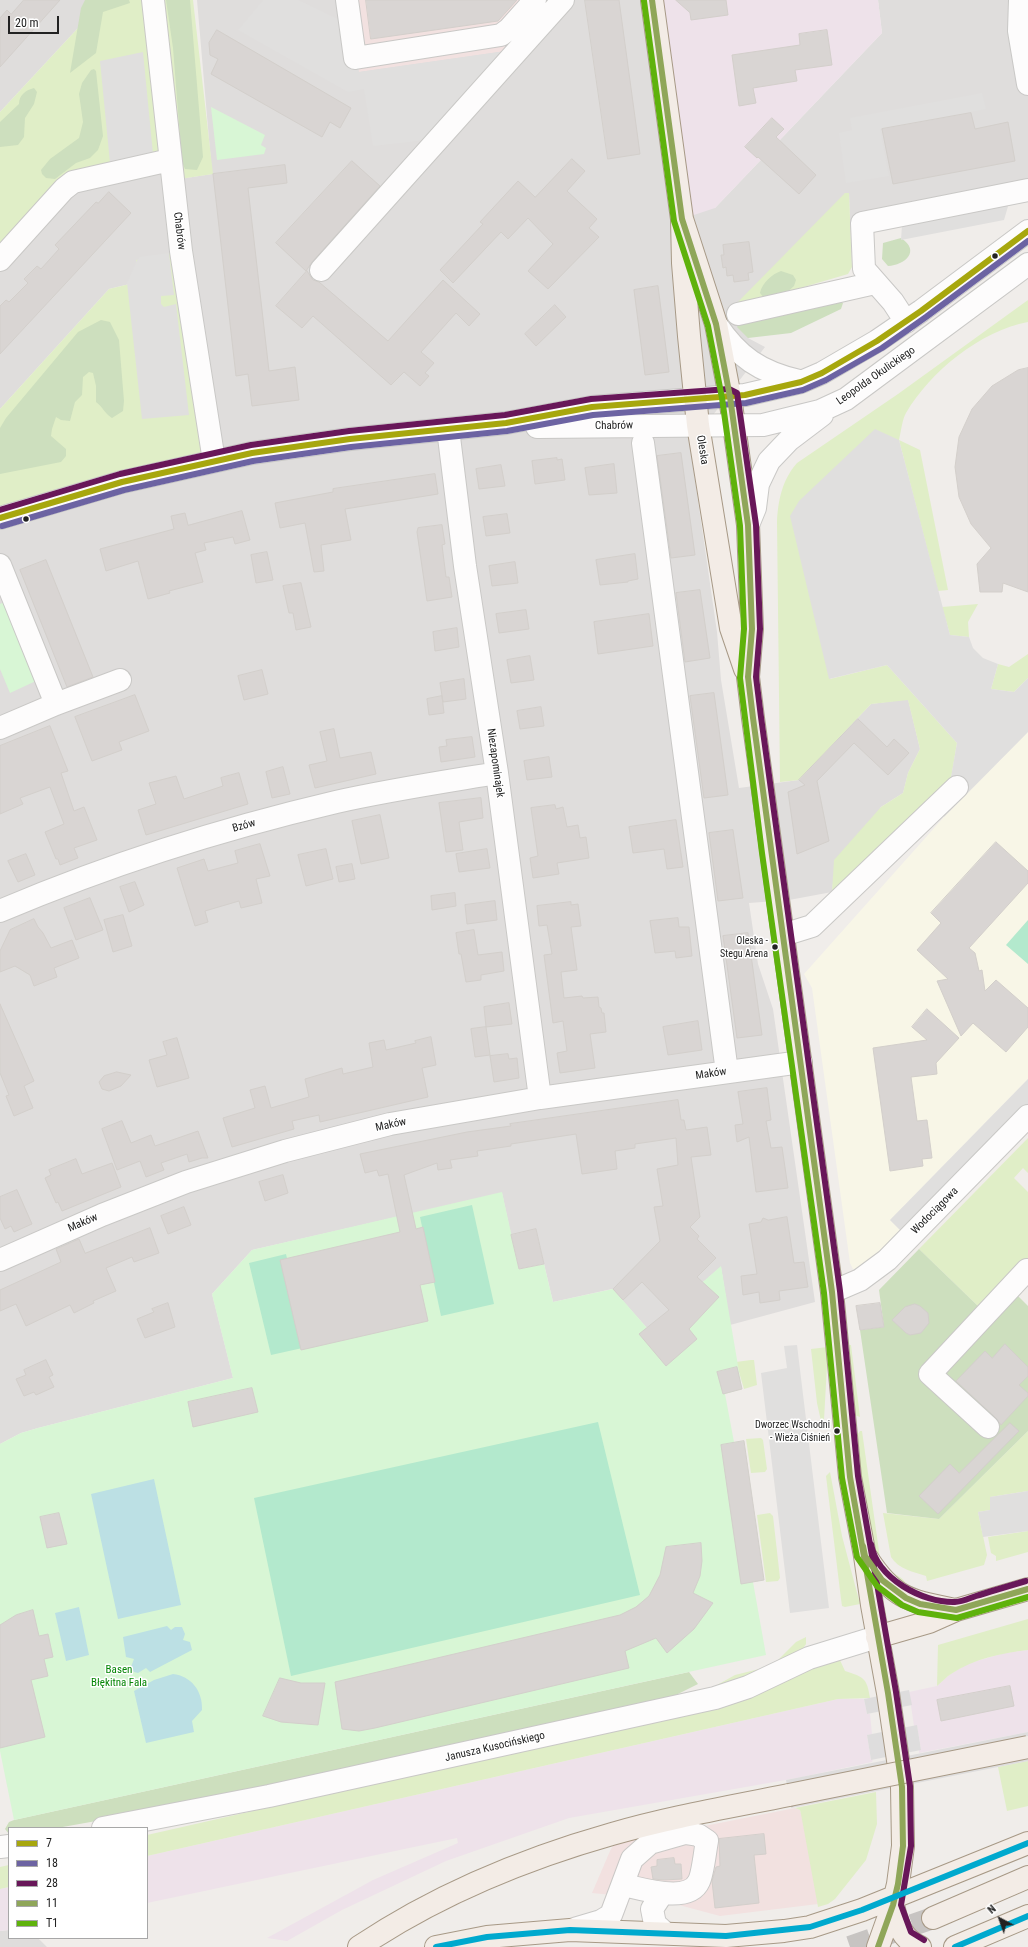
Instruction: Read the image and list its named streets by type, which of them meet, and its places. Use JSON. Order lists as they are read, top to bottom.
{
  "streets": {
    "main road": ["Oleska"],
    "street": [
      "Chabrów",
      "Leopolda Okulickiego",
      "Niezapominajek",
      "Bzów",
      "Maków",
      "Wodociągowa",
      "Janusza Kusocińskiego"
    ]
  },
  "crossings": [
    ["Chabrów", "Leopolda Okulickiego"],
    ["Chabrów", "Oleska"],
    ["Chabrów", "Niezapominajek"],
    ["Leopolda Okulickiego", "Oleska"],
    ["Oleska", "Maków"],
    ["Oleska", "Wodociągowa"],
    ["Oleska", "Janusza Kusocińskiego"],
    ["Niezapominajek", "Bzów"],
    ["Niezapominajek", "Maków"]
  ],
  "parks": ["Basen Błękitna Fala"],
  "places": ["Oleska - Stegu Arena", "Dworzec Wschodni - Wieża Ciśnień"],
  "lines": [
    "transit line 11",
    "transit line T1",
    "transit line 7",
    "transit line 18",
    "transit line 28"
  ],
  "legend": [
    "7",
    "18",
    "28",
    "11",
    "T1"
  ],
  "scale_bar": "20 m",
  "north": "top left"
}
